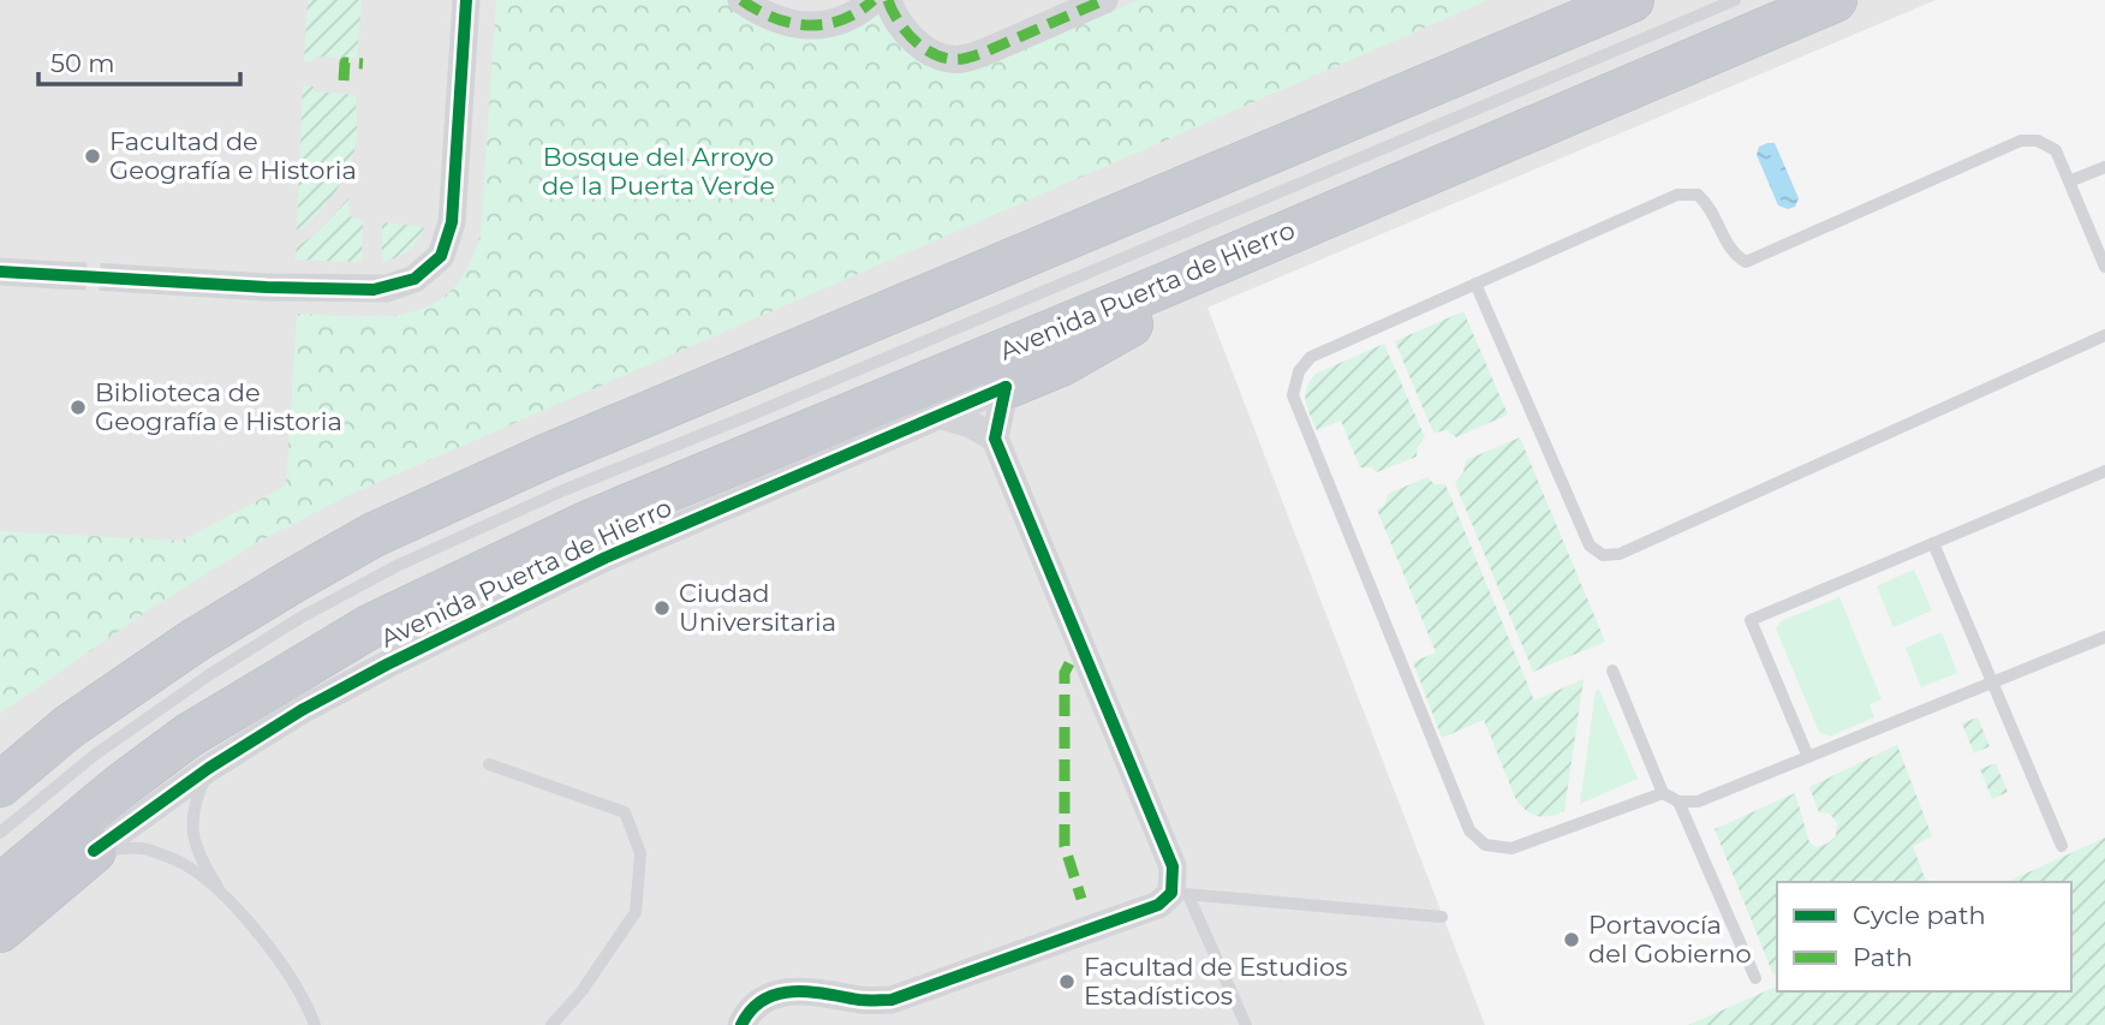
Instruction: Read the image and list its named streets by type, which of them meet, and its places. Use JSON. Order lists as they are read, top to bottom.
{
  "streets": {
    "highway": ["Avenida Puerta de Hierro"]
  },
  "parks": ["Bosque del Arroyo de la Puerta Verde"],
  "places": [
    "Facultad de Geografía e Historia",
    "Biblioteca de Geografía e Historia",
    "Ciudad Universitaria",
    "Portavocía del Gobierno",
    "Facultad de Estudios Estadísticos"
  ],
  "legend": ["Cycle path", "Path"],
  "scale_bar": "50 m"
}
